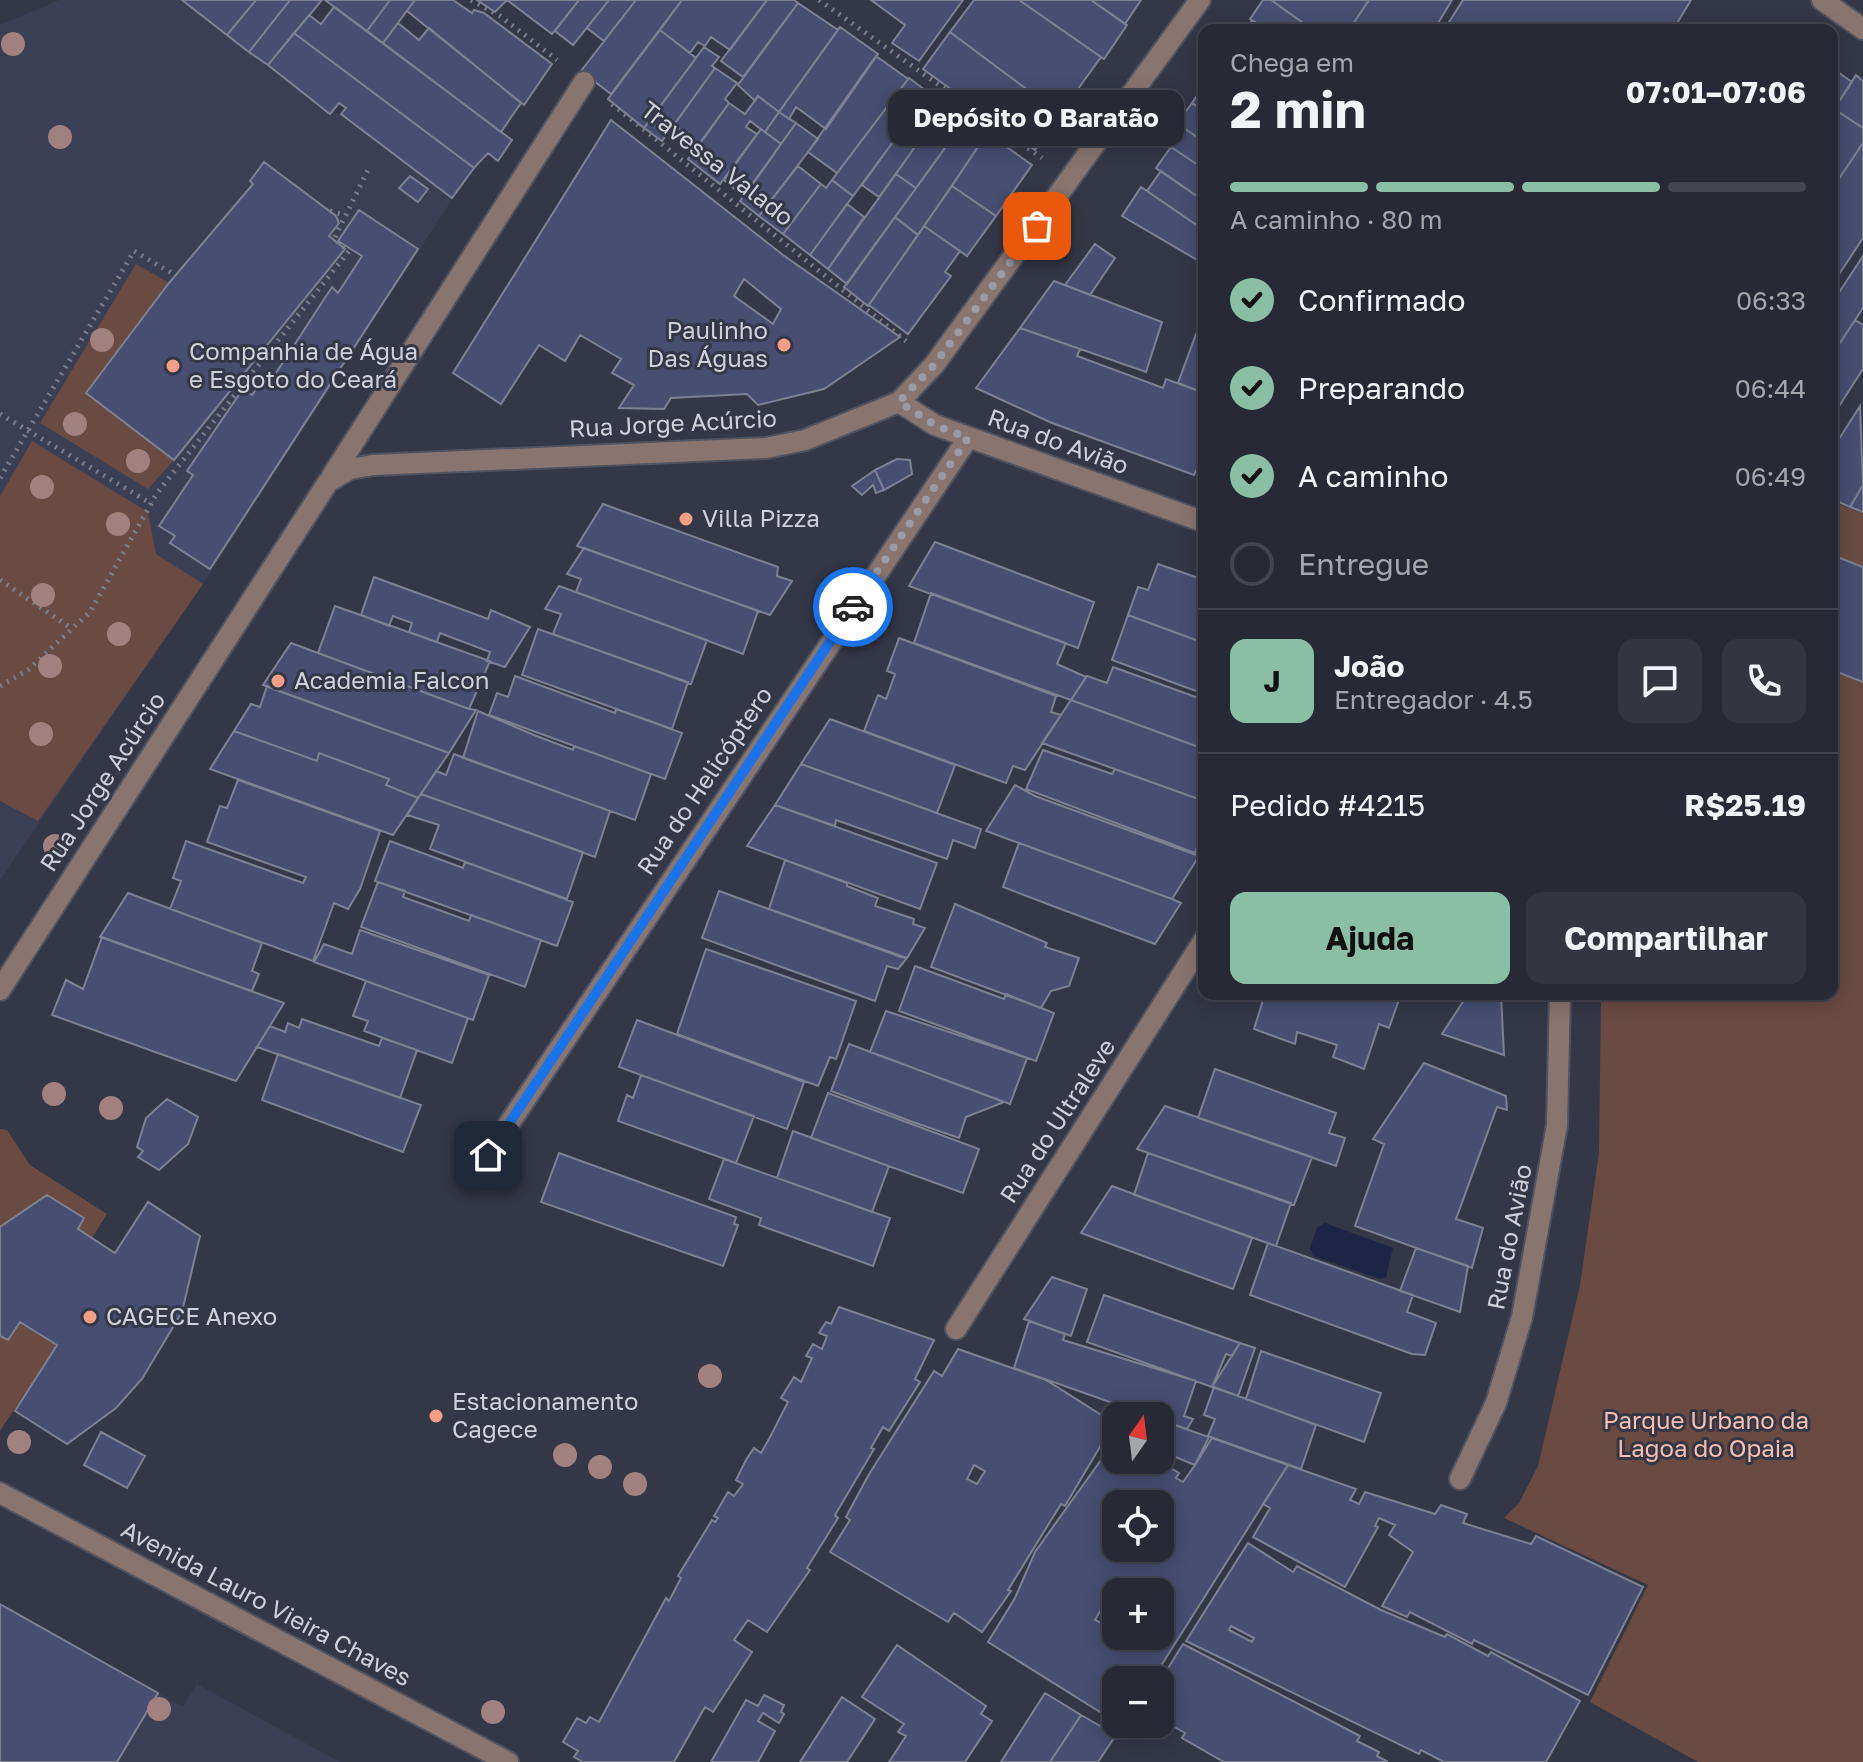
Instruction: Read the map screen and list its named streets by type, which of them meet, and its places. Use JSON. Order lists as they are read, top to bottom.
{
  "streets": {
    "street": [
      "Rua Jorge Acúrcio",
      "Rua do Avião",
      "Rua do Helicóptero",
      "Rua do Ultraleve",
      "Avenida Lauro Vieira Chaves"
    ],
    "path": ["Travessa Valado"]
  },
  "crossings": [
    ["Travessa Valado", "Rua Jorge Acúrcio"],
    ["Rua Jorge Acúrcio", "Rua do Avião"],
    ["Rua do Avião", "Rua do Helicóptero"]
  ],
  "parks": ["Parque Urbano da Lagoa do Opaia"],
  "places": [
    "Depósito O Baratão",
    "Paulinho Das Águas",
    "Companhia de Água e Esgoto do Ceará",
    "Villa Pizza",
    "Academia Falcon",
    "CAGECE Anexo",
    "Estacionamento Cagece"
  ],
  "north": "top",
  "page": {
    "heading": ["2 min", "Chega em", "07:01–07:06"],
    "panel": [
      "João",
      "Entregador · 4.5",
      "Pedido #4215",
      "R$25.19"
    ],
    "bubble": "Depósito O Baratão",
    "bar": "A caminho · 80 m",
    "list": [
      ["Confirmado", "06:33"],
      ["Preparando", "06:44"],
      ["A caminho", "06:49"],
      "Entregue"
    ],
    "round": "J",
    "buttons": ["Ajuda", "Compartilhar"],
    "map_buttons": ["+", "−"]
  }
}
